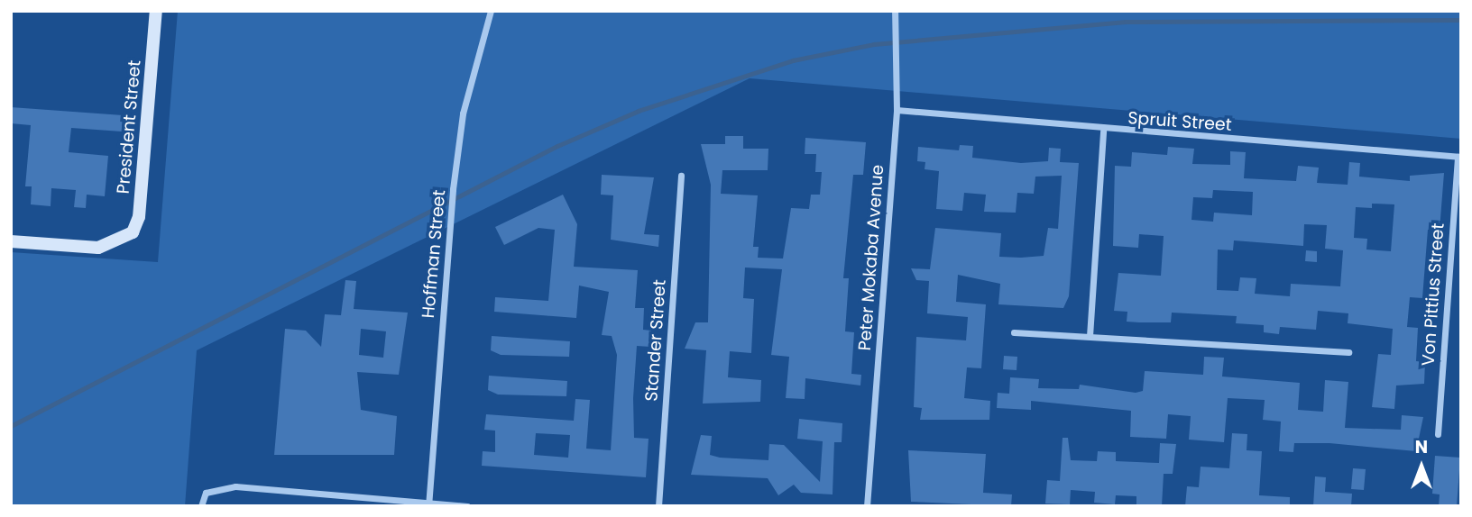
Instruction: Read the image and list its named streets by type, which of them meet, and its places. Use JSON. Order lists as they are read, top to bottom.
{
  "streets": {
    "street": [
      "Spruit Street",
      "President Street",
      "Hoffman Street",
      "Peter Mokaba Avenue",
      "Von Pittius Street",
      "Stander Street"
    ]
  },
  "crossings": [
    ["Spruit Street", "Peter Mokaba Avenue"],
    ["Spruit Street", "Von Pittius Street"]
  ],
  "north": "top"
}
